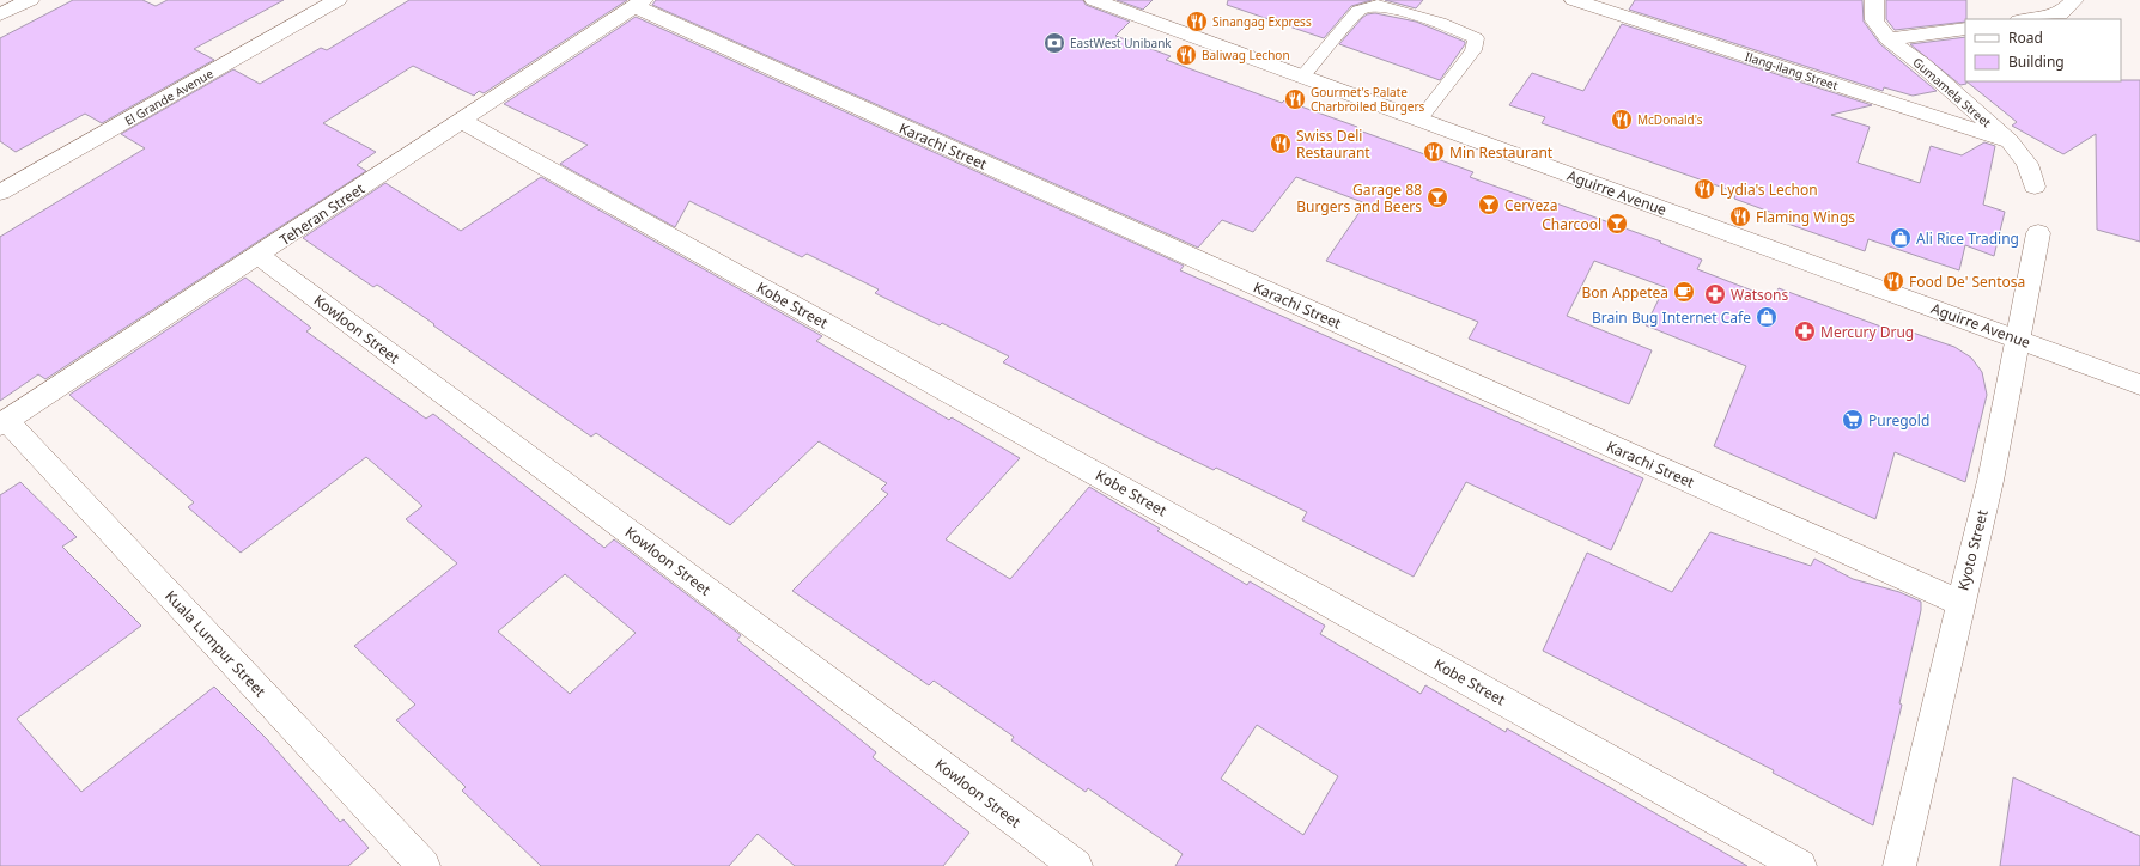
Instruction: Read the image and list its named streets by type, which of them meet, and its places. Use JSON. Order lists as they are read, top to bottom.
{
  "streets": {
    "street": [
      "Ilang-ilang Street",
      "Gumamela Street",
      "El Grande Avenue",
      "Karachi Street",
      "Aguirre Avenue",
      "Teheran Street",
      "Kobe Street",
      "Kowloon Street",
      "Kyoto Street",
      "Kuala Lumpur Street"
    ]
  },
  "crossings": [
    ["Ilang-ilang Street", "Gumamela Street"],
    ["Karachi Street", "Teheran Street"],
    ["Karachi Street", "Kyoto Street"],
    ["Aguirre Avenue", "Kyoto Street"],
    ["Teheran Street", "Kobe Street"],
    ["Teheran Street", "Kowloon Street"],
    ["Teheran Street", "Kuala Lumpur Street"]
  ],
  "places": {
    "restaurant": [
      "Sinangag Express",
      "Baliwag Lechon",
      "Gourmet's Palate Charbroiled Burgers",
      "McDonald's",
      "Swiss Deli Restaurant",
      "Min Restaurant",
      "Lydia's Lechon",
      "Flaming Wings",
      "Food De' Sentosa"
    ],
    "bank": ["EastWest Unibank"],
    "bar": ["Garage 88 Burgers and Beers", "Cerveza", "Charcool"],
    "shop": ["Ali Rice Trading", "Brain Bug Internet Cafe"],
    "cafe": ["Bon Appetea"],
    "pharmacy": ["Watsons", "Mercury Drug"],
    "supermarket": ["Puregold"]
  },
  "legend": ["Road", "Building"]
}
